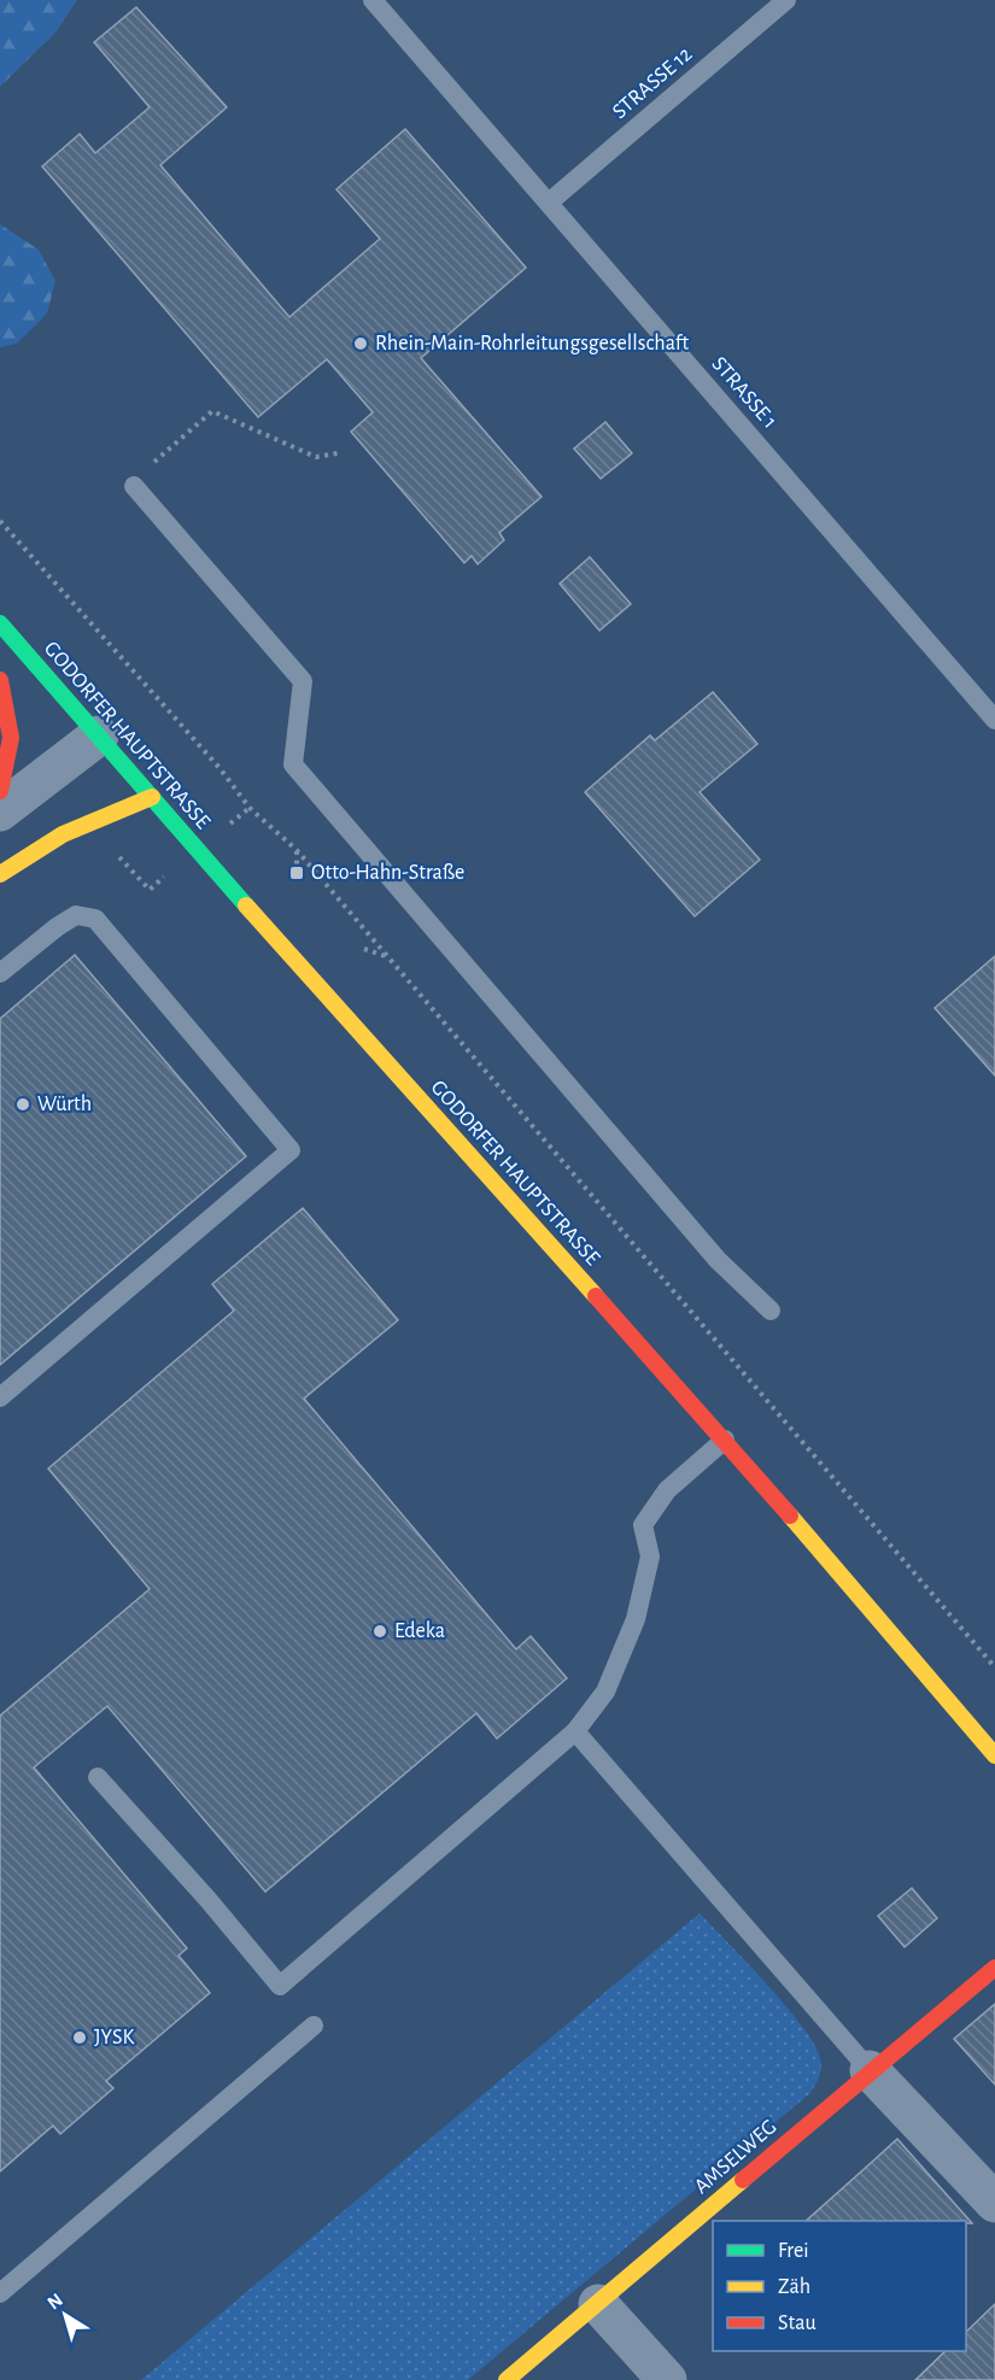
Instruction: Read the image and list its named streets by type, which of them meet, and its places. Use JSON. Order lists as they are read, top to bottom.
{
  "streets": {
    "main road": ["GODORFER HAUPTSTRASSE", "AMSELWEG"],
    "lane": ["STRASSE 12", "STRASSE 1"]
  },
  "crossings": [
    ["STRASSE 12", "STRASSE 1"]
  ],
  "places": {
    "other": [
      "Rhein-Main-Rohrleitungsgesellschaft",
      "Würth",
      "Edeka",
      "JYSK"
    ],
    "transit": ["Otto-Hahn-Straße"]
  },
  "legend": ["Frei", "Zäh", "Stau"],
  "north": "top left"
}
